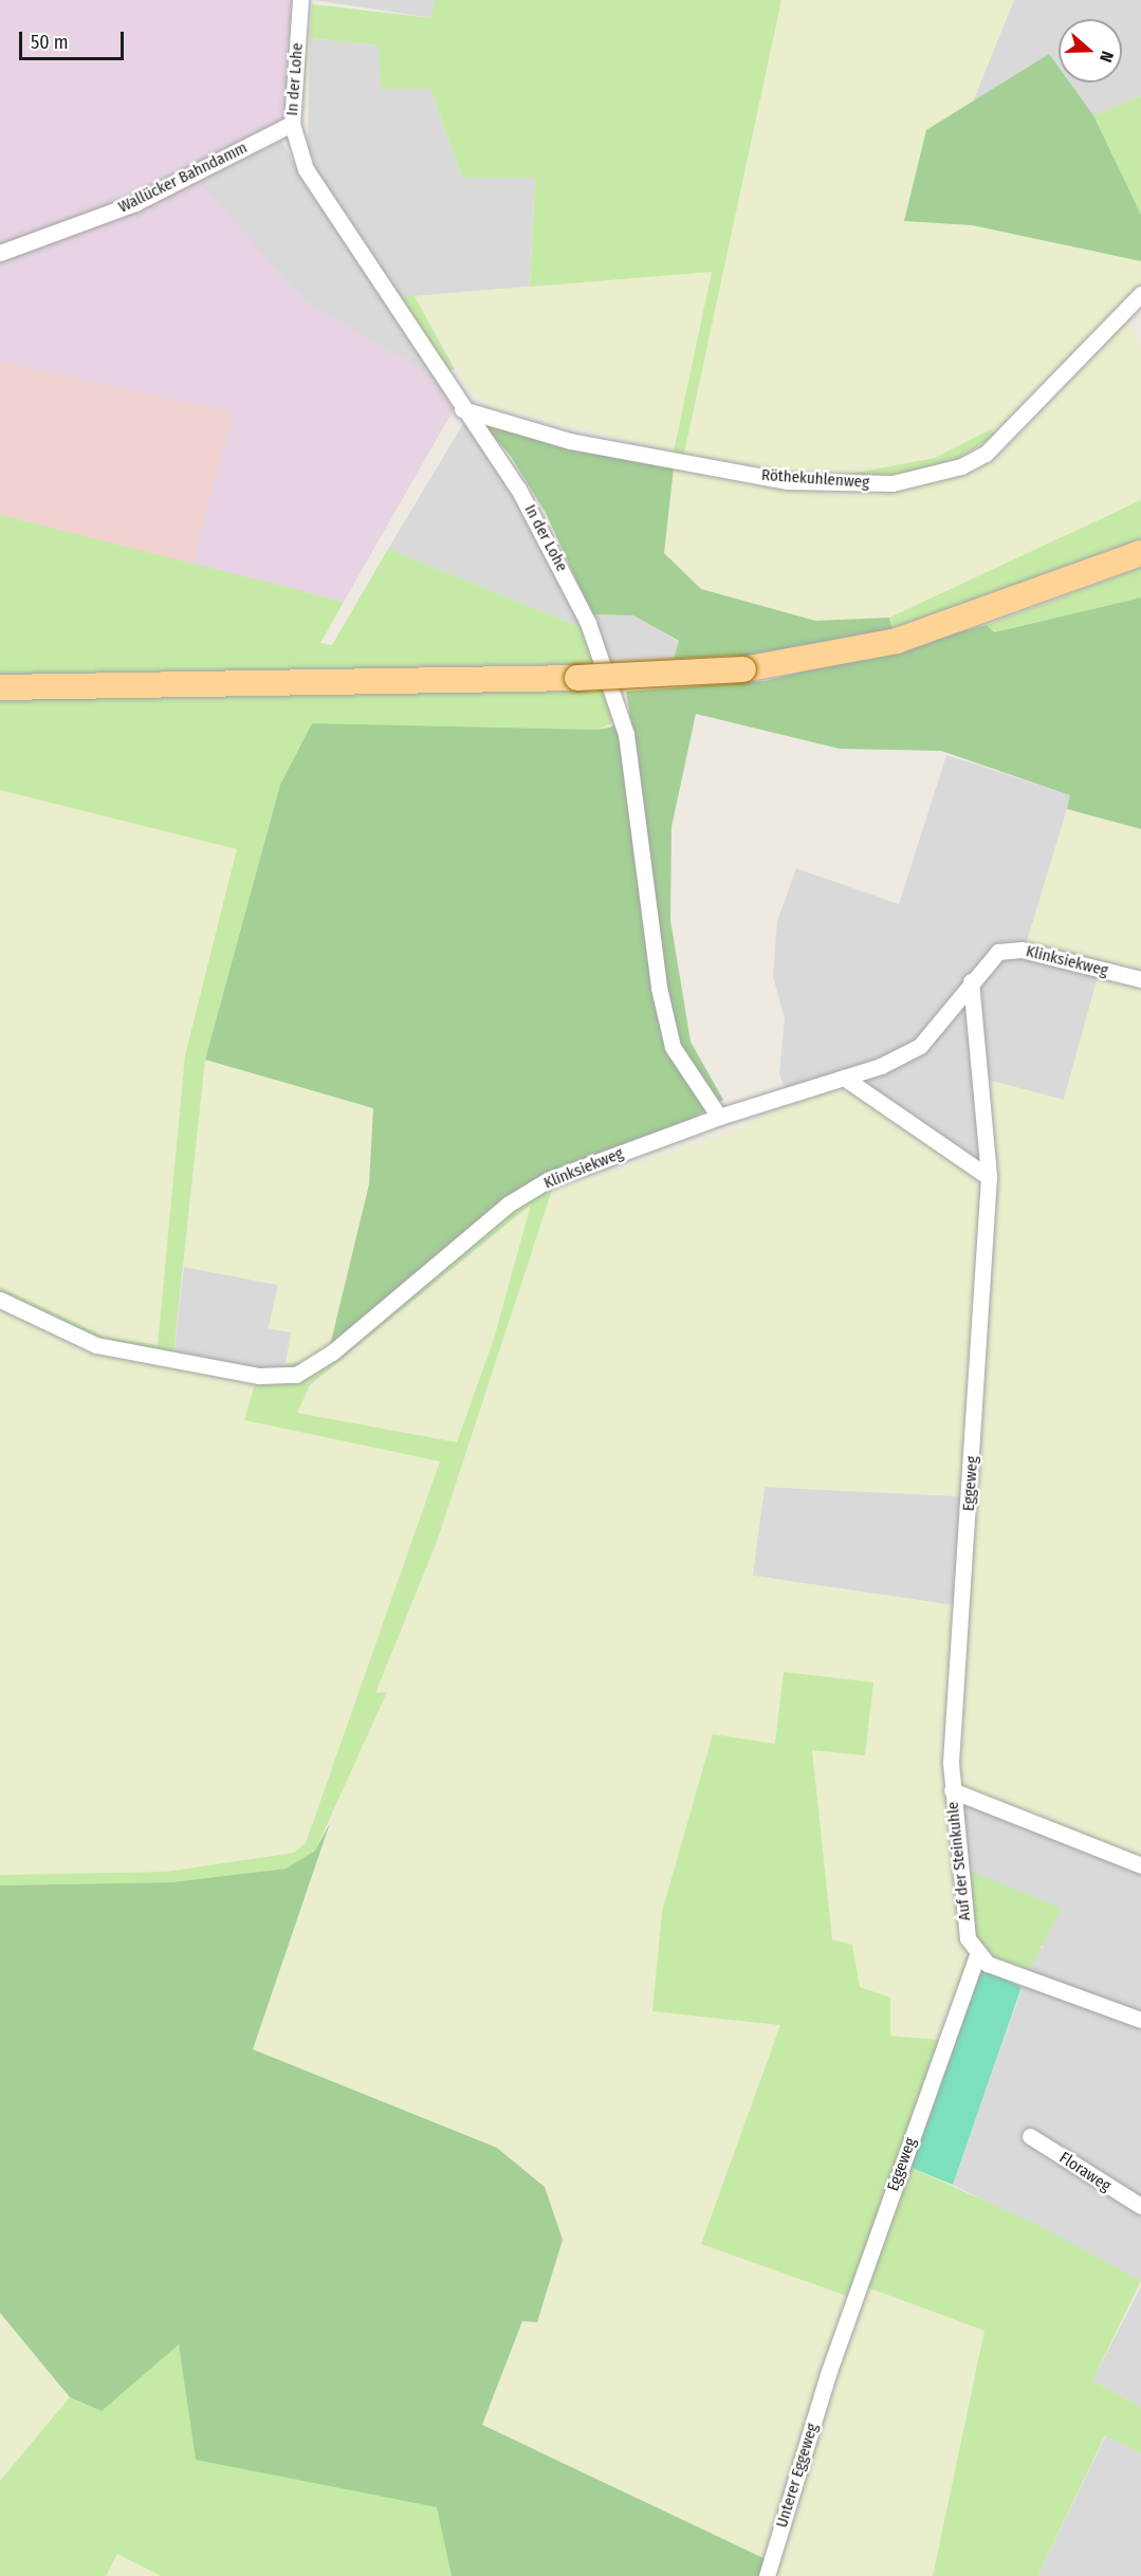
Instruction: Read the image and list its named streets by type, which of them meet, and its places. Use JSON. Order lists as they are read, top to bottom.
{
  "streets": {
    "street": [
      "In der Lohe",
      "Wallücker Bahndamm",
      "Röthekuhlenweg",
      "Klinksiekweg",
      "Eggeweg",
      "Auf der Steinkuhle",
      "Floraweg",
      "Unterer Eggeweg"
    ]
  },
  "crossings": [
    ["In der Lohe", "Wallücker Bahndamm"],
    ["In der Lohe", "Röthekuhlenweg"],
    ["In der Lohe", "Klinksiekweg"],
    ["Klinksiekweg", "Eggeweg"],
    ["Eggeweg", "Auf der Steinkuhle"],
    ["Eggeweg", "Unterer Eggeweg"]
  ],
  "scale_bar": "50 m",
  "north": "right"
}
